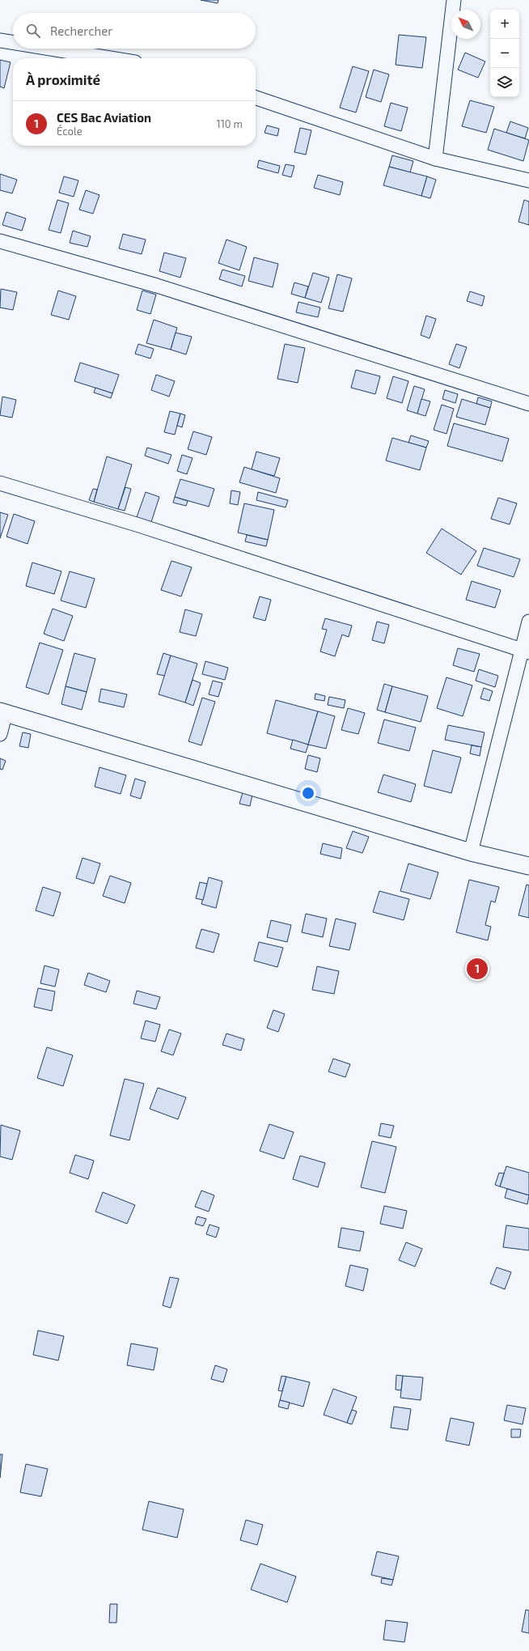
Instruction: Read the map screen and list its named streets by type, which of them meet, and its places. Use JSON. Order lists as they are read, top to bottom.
{
  "north": "top left",
  "page": {
    "map_buttons": ["+", "−"],
    "search": "Rechercher",
    "heading": "À proximité",
    "list": [
      {
        "mark": "1",
        "name": "CES Bac Aviation",
        "note": "École",
        "value": "110 m"
      }
    ],
    "pins": "1"
  }
}
